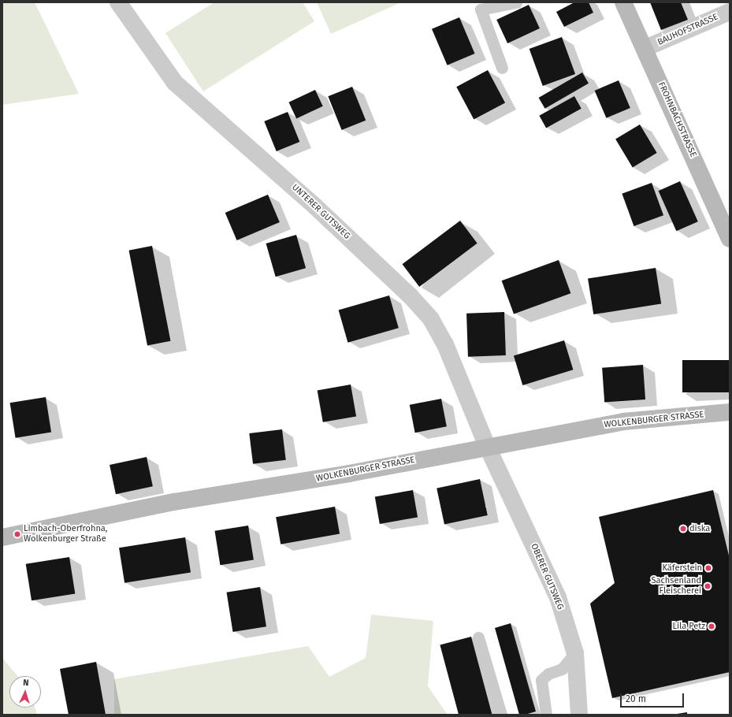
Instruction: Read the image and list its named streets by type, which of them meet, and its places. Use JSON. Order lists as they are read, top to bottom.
{
  "streets": {
    "main road": ["FROHNBACHSTRASSE", "WOLKENBURGER STRASSE"],
    "street": ["BAUHOFSTRASSE", "UNTERER GUTSWEG", "OBERER GUTSWEG"]
  },
  "crossings": [
    ["BAUHOFSTRASSE", "FROHNBACHSTRASSE"],
    ["UNTERER GUTSWEG", "WOLKENBURGER STRASSE"],
    ["UNTERER GUTSWEG", "OBERER GUTSWEG"],
    ["WOLKENBURGER STRASSE", "OBERER GUTSWEG"]
  ],
  "places": [
    "diska",
    "Limbach-Oberfrohna, Wolkenburger Straße",
    "Käferstein",
    "Sachsenland Fleischerei",
    "Lila Petz"
  ],
  "scale_bar": "20 m",
  "north": "top"
}
